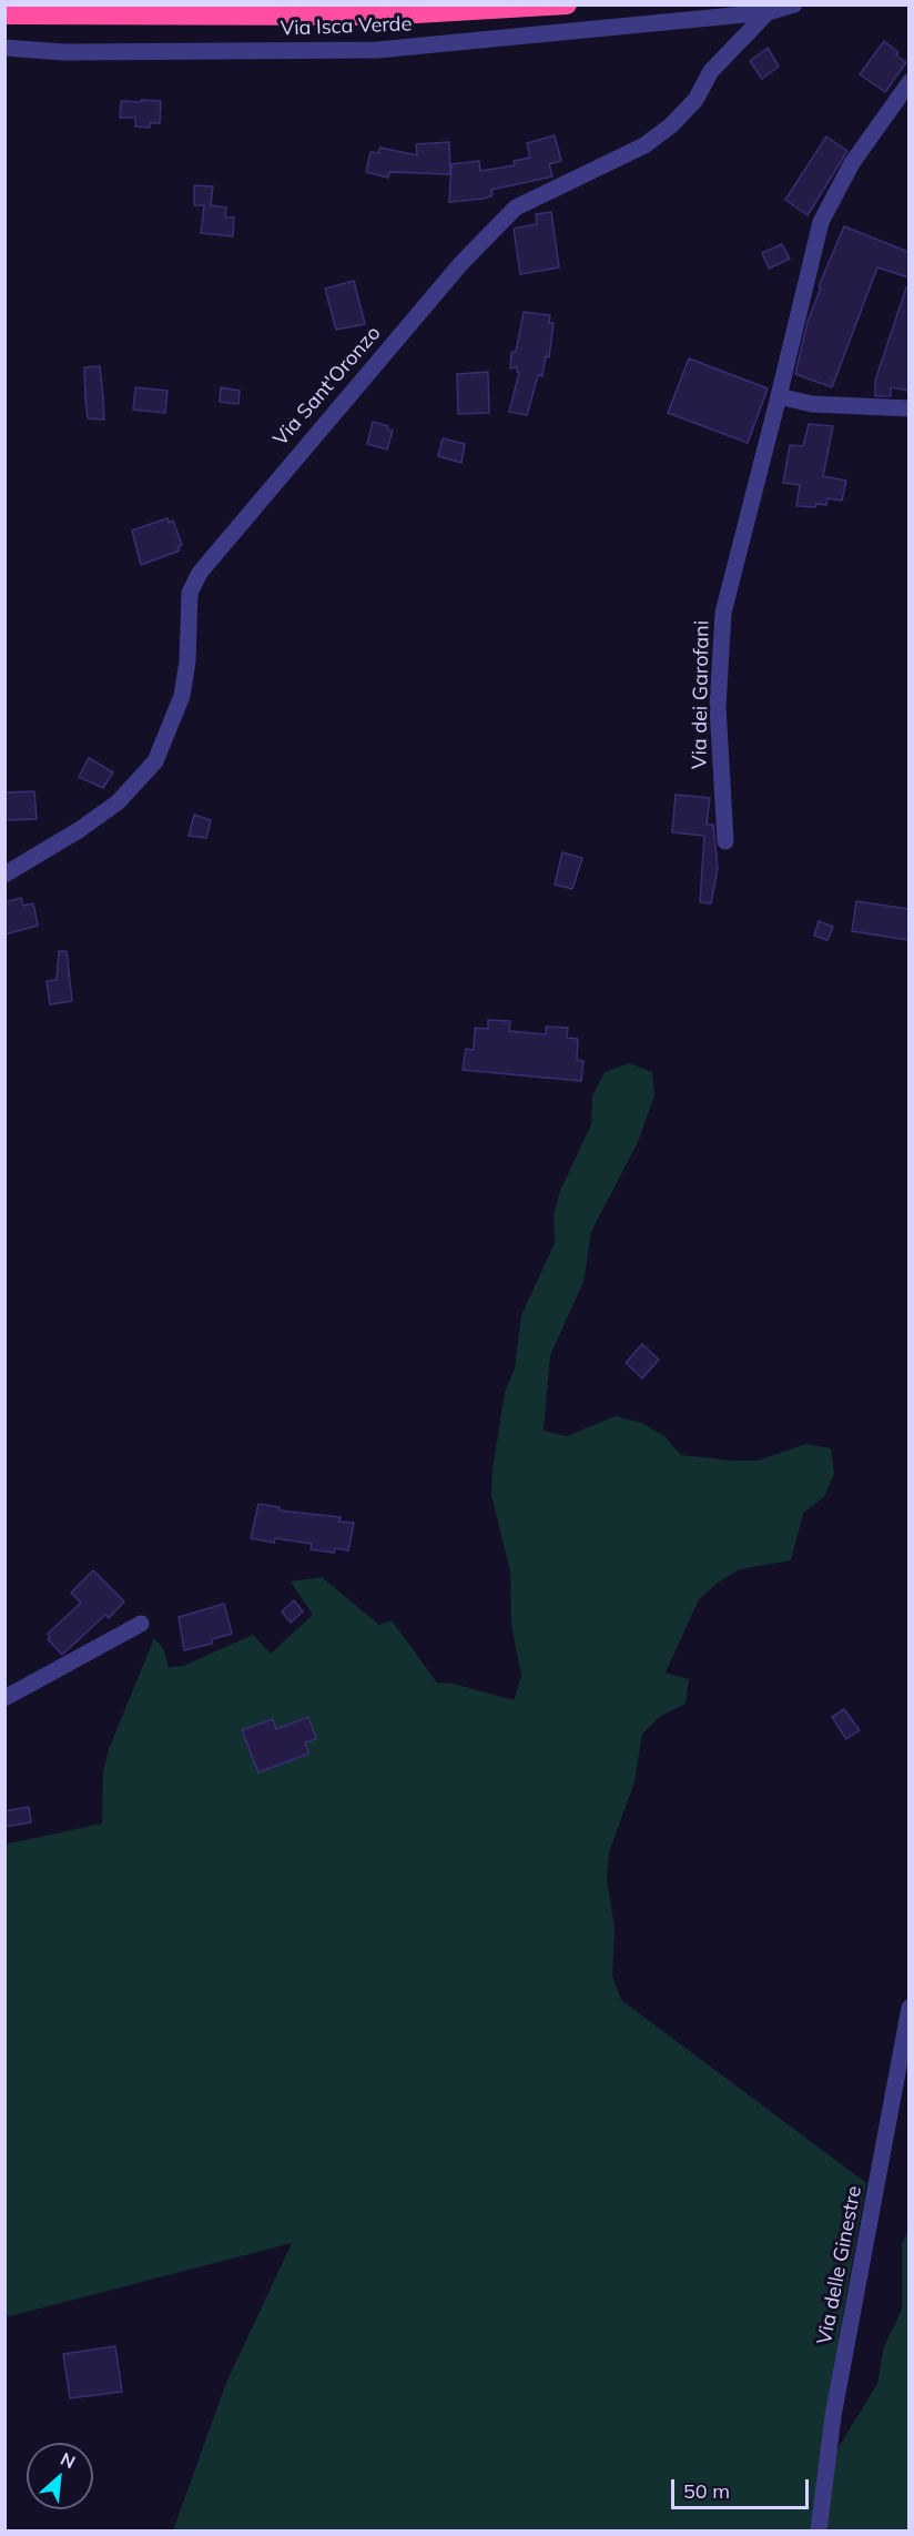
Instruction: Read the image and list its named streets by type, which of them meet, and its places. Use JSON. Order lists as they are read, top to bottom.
{
  "streets": {
    "street": [
      "Via Isca Verde",
      "Via Sant'Oronzo",
      "Via dei Garofani",
      "Via delle Ginestre"
    ]
  },
  "crossings": [
    ["Via Isca Verde", "Via Sant'Oronzo"]
  ],
  "scale_bar": "50 m",
  "north": "top right"
}
